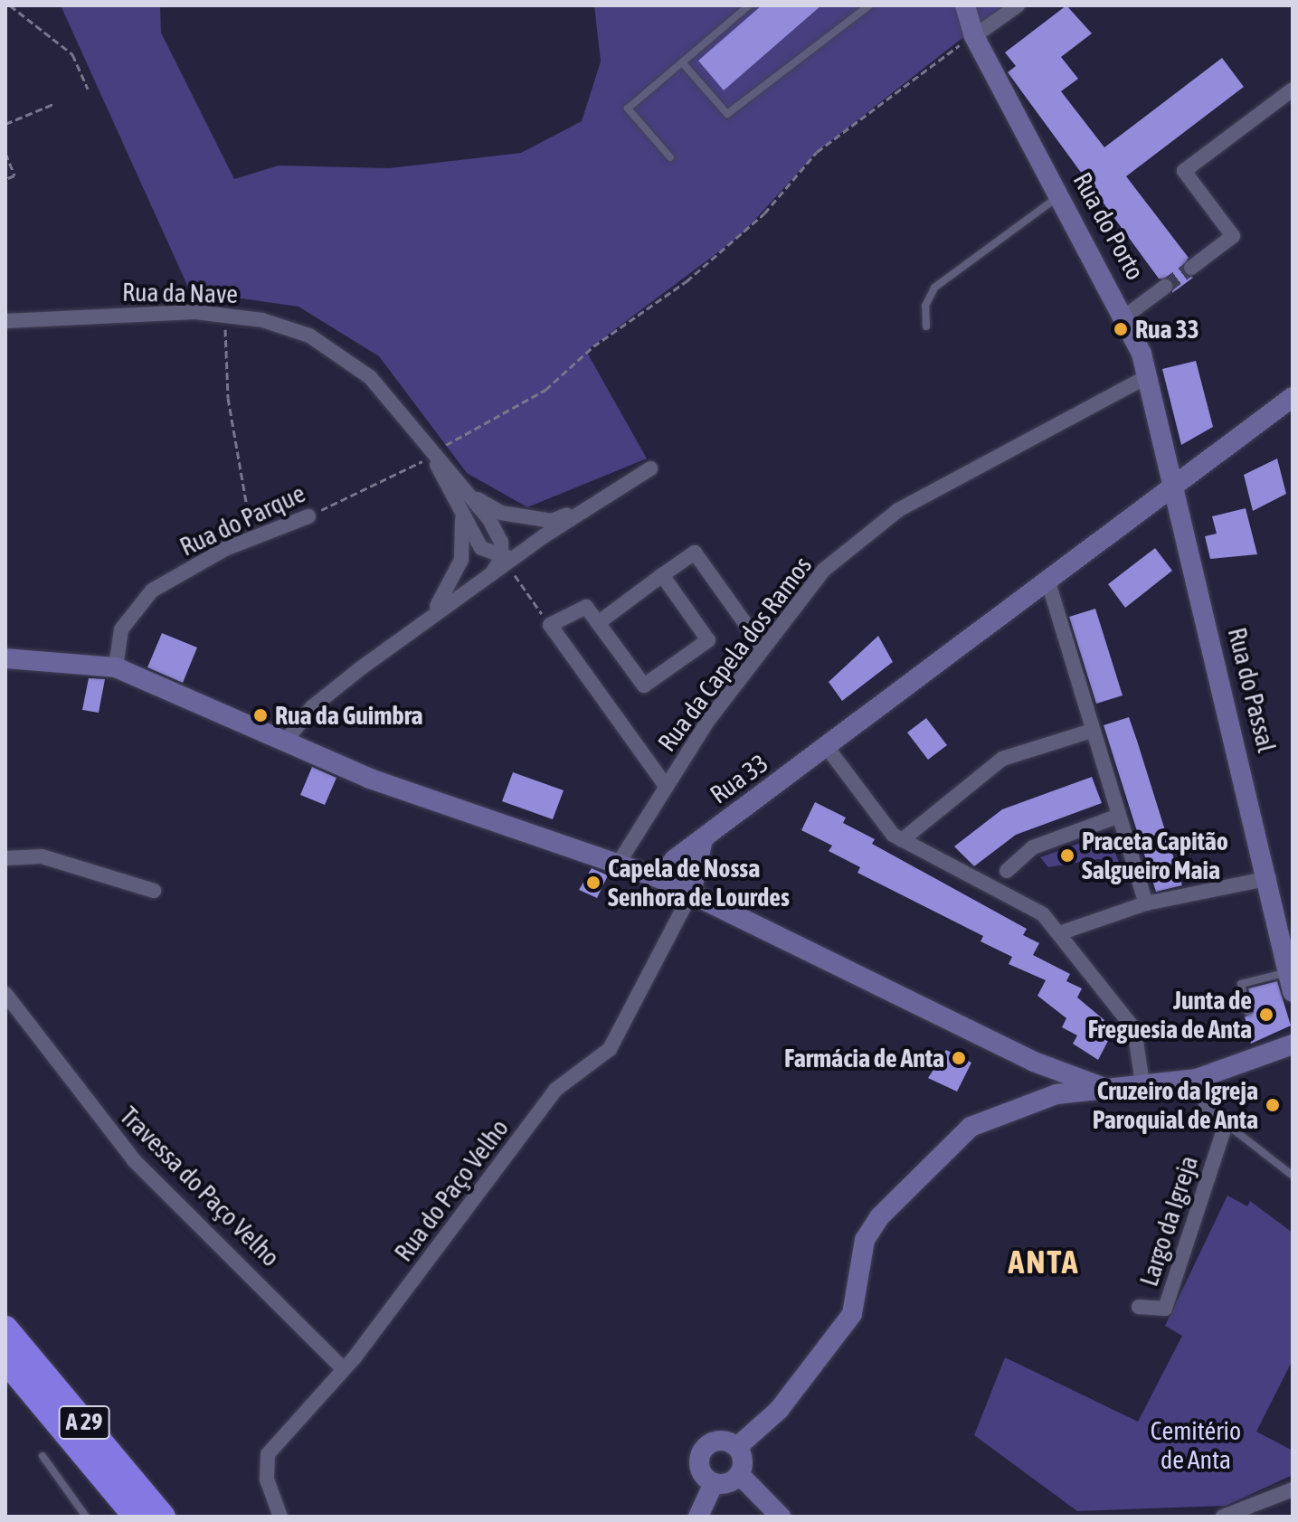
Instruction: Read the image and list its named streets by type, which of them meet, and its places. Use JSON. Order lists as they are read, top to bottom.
{
  "streets": {
    "highway": ["A 29"],
    "street": [
      "Rua do Porto",
      "Rua da Nave",
      "Rua do Parque",
      "Rua da Capela dos Ramos",
      "Rua do Passal",
      "Rua 33",
      "Travessa do Paço Velho",
      "Rua do Paço Velho",
      "Largo da Igreja"
    ]
  },
  "crossings": [
    ["Rua do Porto", "Rua do Parque"],
    ["Rua do Porto", "Rua da Capela dos Ramos"],
    ["Rua do Porto", "Rua do Passal"],
    ["Rua do Porto", "Rua 33"],
    ["Rua da Nave", "Rua do Parque"],
    ["Rua do Passal", "Rua 33"],
    ["Rua 33", "Rua do Paço Velho"],
    ["Travessa do Paço Velho", "Rua do Paço Velho"]
  ],
  "districts": ["ANTA"],
  "parks": ["Cemitério de Anta"],
  "places": [
    "Rua 33",
    "Rua da Guimbra",
    "Praceta Capitão Salgueiro Maia",
    "Capela de Nossa Senhora de Lourdes",
    "Junta de Freguesia de Anta",
    "Farmácia de Anta",
    "Cruzeiro da Igreja Paroquial de Anta"
  ]
}
